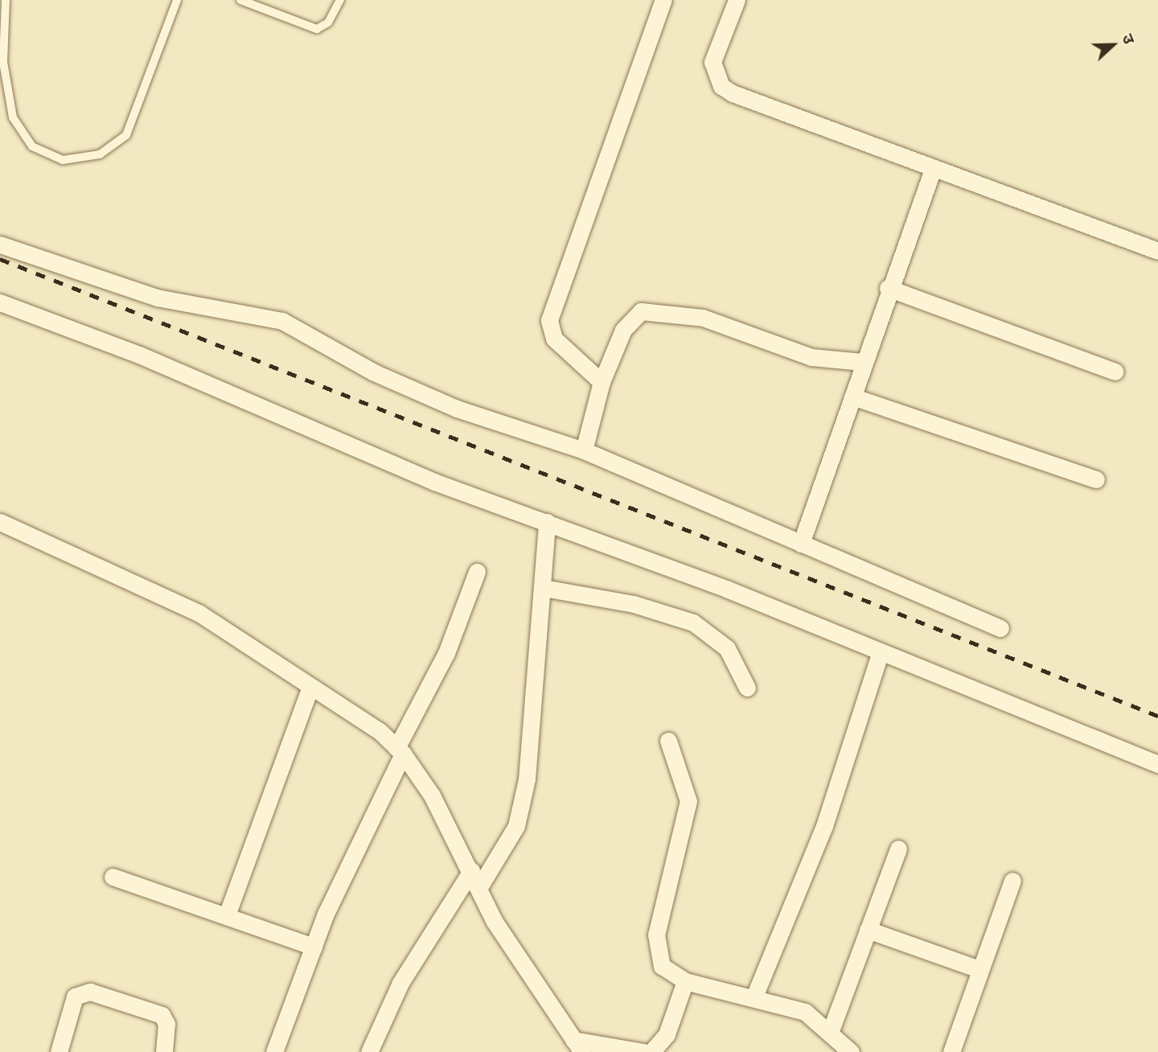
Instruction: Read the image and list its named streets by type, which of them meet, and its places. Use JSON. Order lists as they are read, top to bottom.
{
  "north": "right"
}
